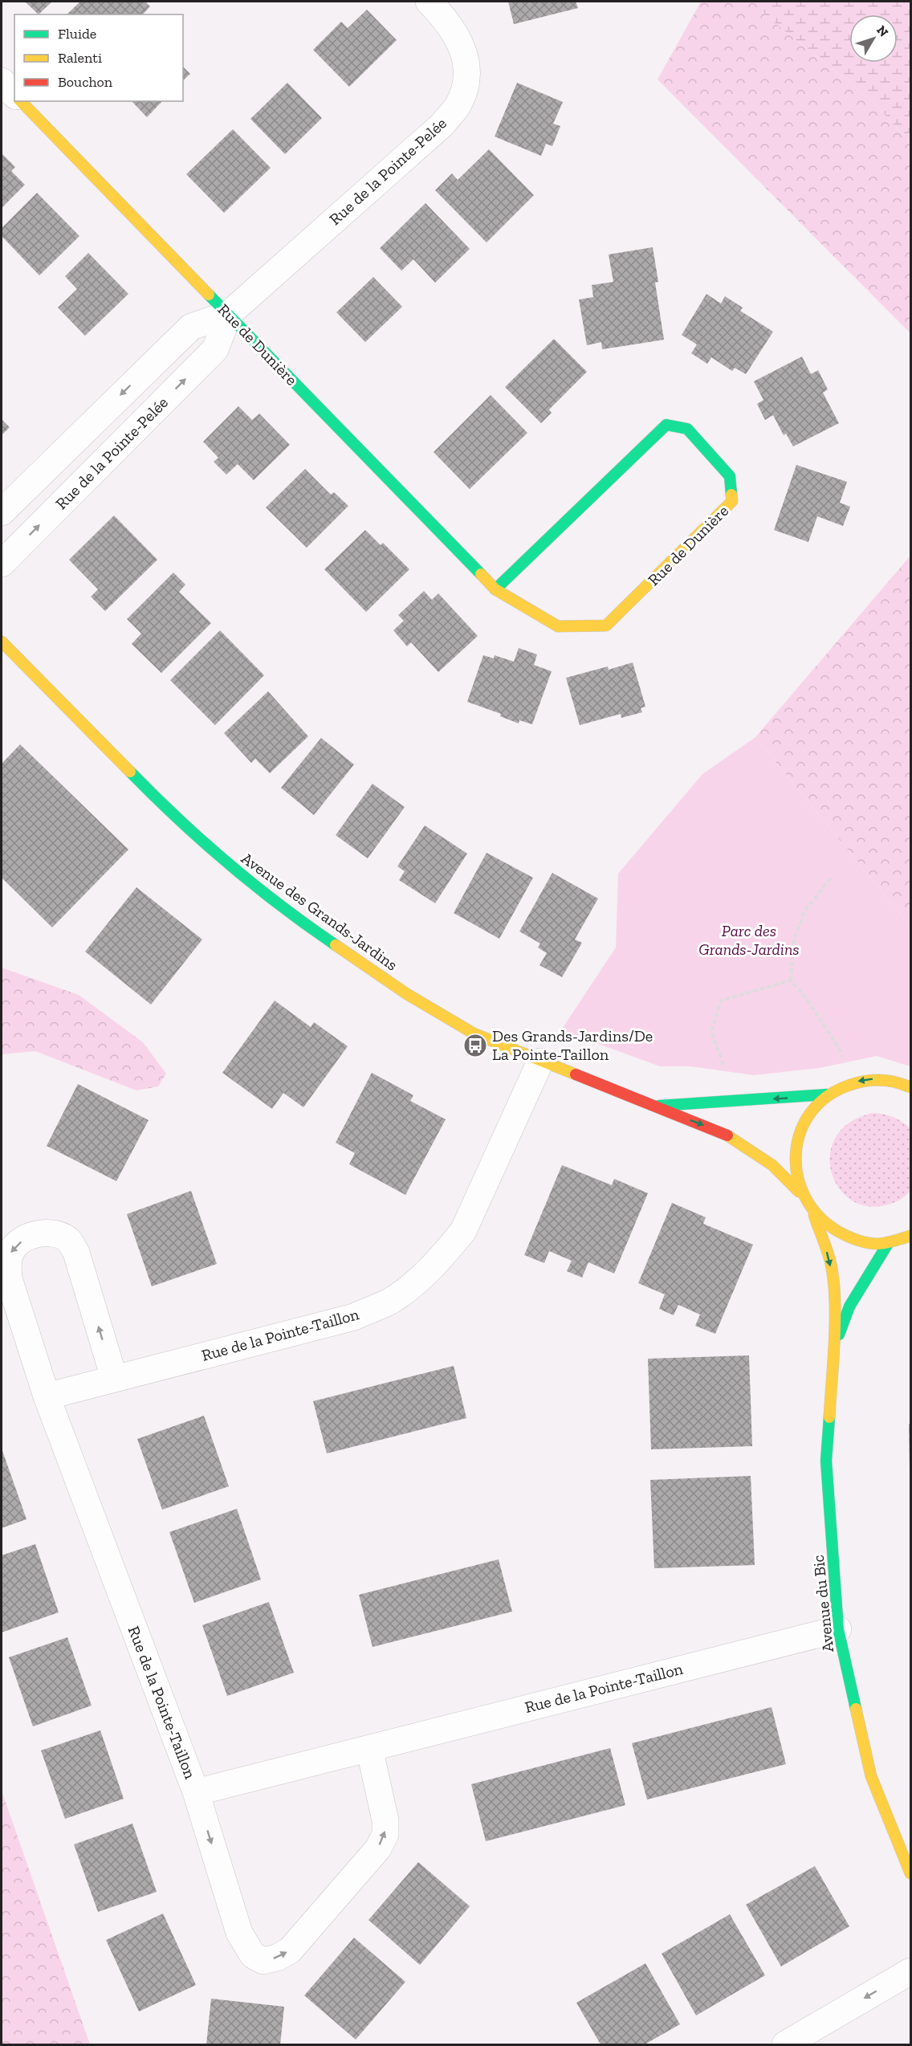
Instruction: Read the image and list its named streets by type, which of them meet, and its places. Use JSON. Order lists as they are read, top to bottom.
{
  "streets": {
    "street": [
      "Rue de la Pointe-Pelée",
      "Rue de Dunière",
      "Avenue des Grands-Jardins",
      "Rue de la Pointe-Taillon",
      "Avenue du Bic"
    ]
  },
  "crossings": [
    ["Rue de la Pointe-Pelée", "Rue de Dunière"],
    ["Avenue des Grands-Jardins", "Rue de la Pointe-Taillon"],
    ["Rue de la Pointe-Taillon", "Avenue du Bic"]
  ],
  "parks": ["Parc des Grands-Jardins"],
  "places": {
    "bus stop": ["Des Grands-Jardins/De La Pointe-Taillon"]
  },
  "legend": ["Fluide", "Ralenti", "Bouchon"],
  "north": "top right"
}
